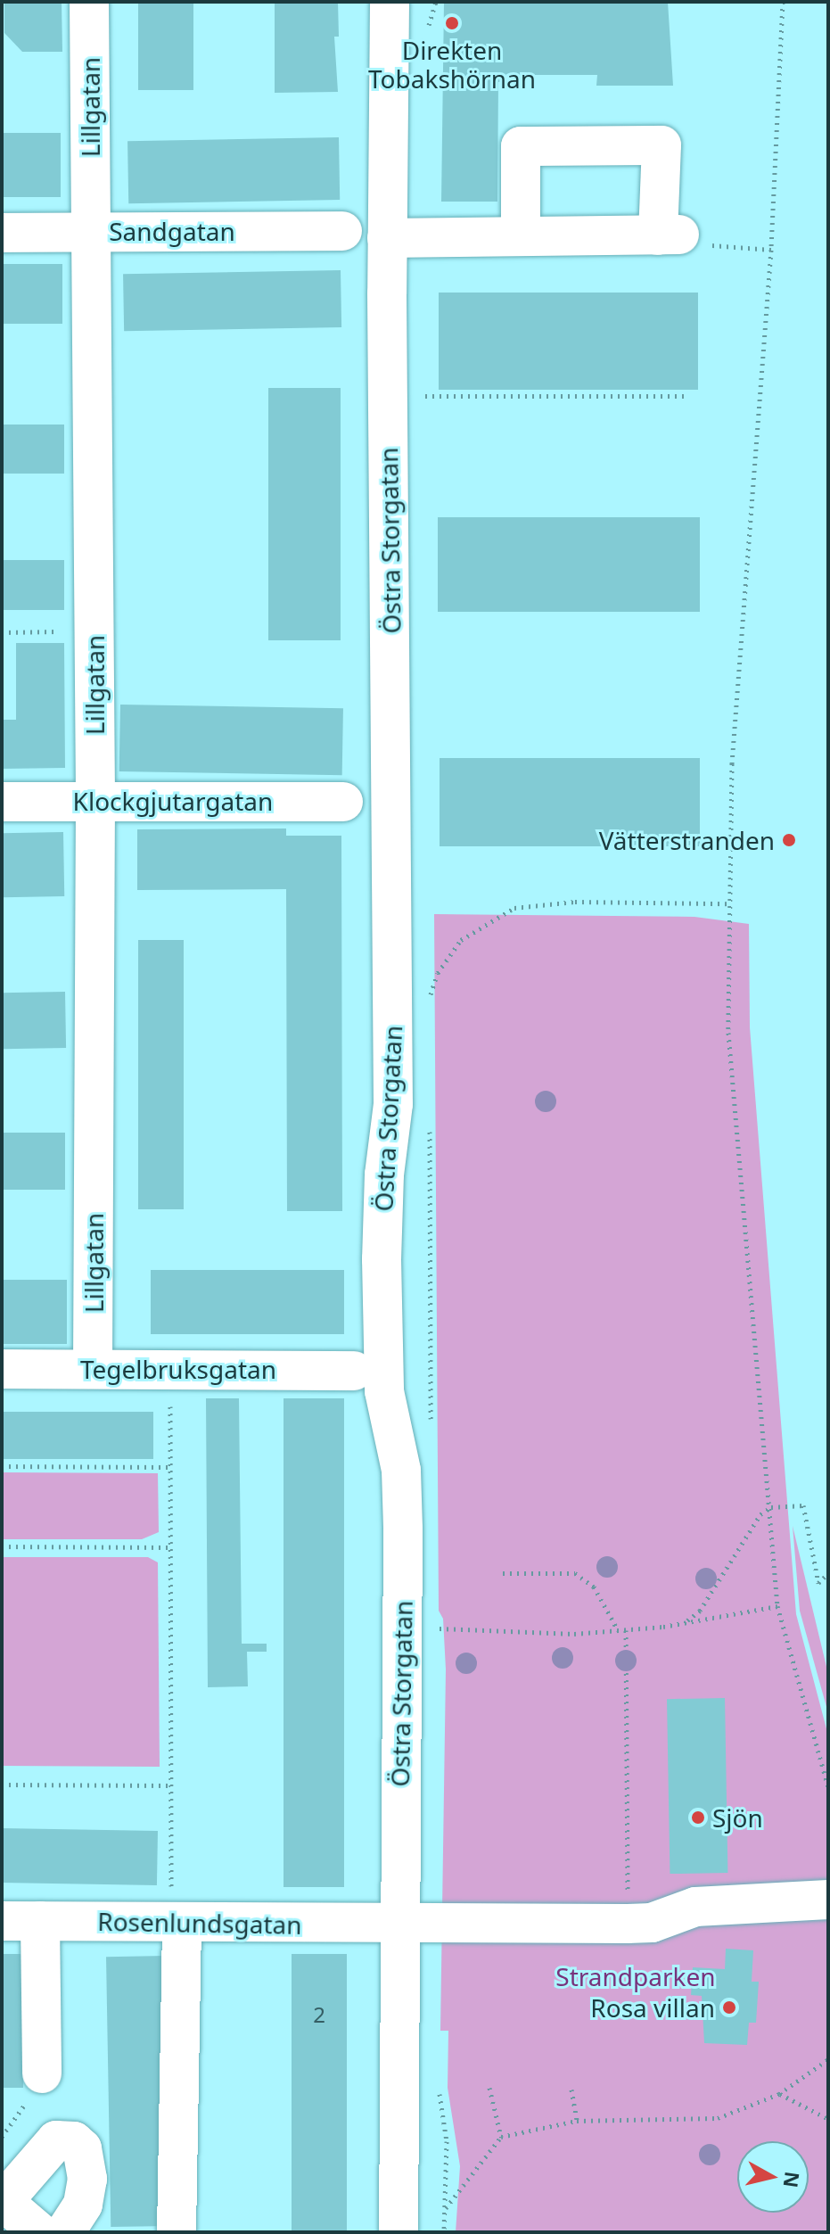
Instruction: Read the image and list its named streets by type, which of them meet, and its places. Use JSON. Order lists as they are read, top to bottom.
{
  "streets": {
    "street": [
      "Lillgatan",
      "Sandgatan",
      "Östra Storgatan",
      "Klockgjutargatan",
      "Tegelbruksgatan",
      "Rosenlundsgatan"
    ]
  },
  "crossings": [
    ["Lillgatan", "Sandgatan"],
    ["Lillgatan", "Klockgjutargatan"],
    ["Lillgatan", "Tegelbruksgatan"],
    ["Östra Storgatan", "Tegelbruksgatan"],
    ["Östra Storgatan", "Rosenlundsgatan"]
  ],
  "parks": ["Strandparken"],
  "places": [
    "Direkten Tobakshörnan",
    "Vätterstranden",
    "Sjön",
    "Rosa villan"
  ],
  "house_numbers": ["2"],
  "north": "right"
}
